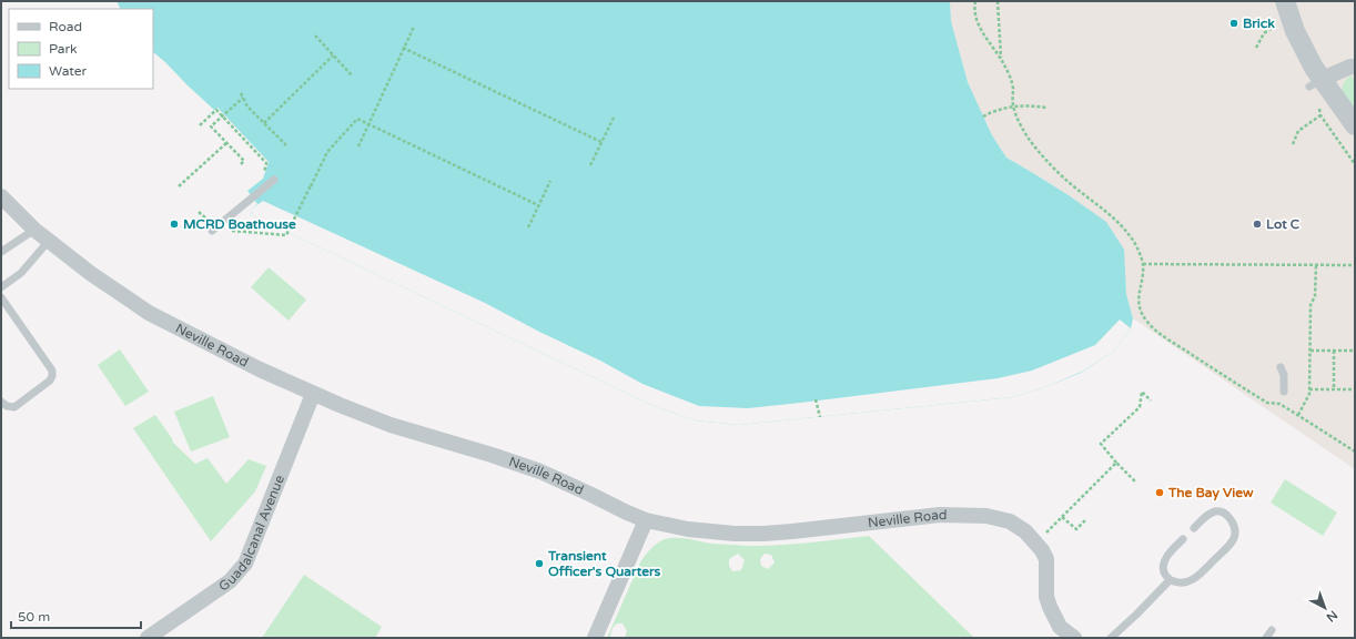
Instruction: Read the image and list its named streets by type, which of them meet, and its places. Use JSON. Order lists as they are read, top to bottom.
{
  "streets": {
    "street": ["Neville Road", "Guadalcanal Avenue"]
  },
  "crossings": [
    ["Neville Road", "Guadalcanal Avenue"]
  ],
  "places": [
    "Brick",
    "MCRD Boathouse",
    "Lot C",
    "The Bay View",
    "Transient Officer's Quarters"
  ],
  "legend": ["Road", "Park", "Water"],
  "scale_bar": "50 m",
  "north": "bottom right"
}
